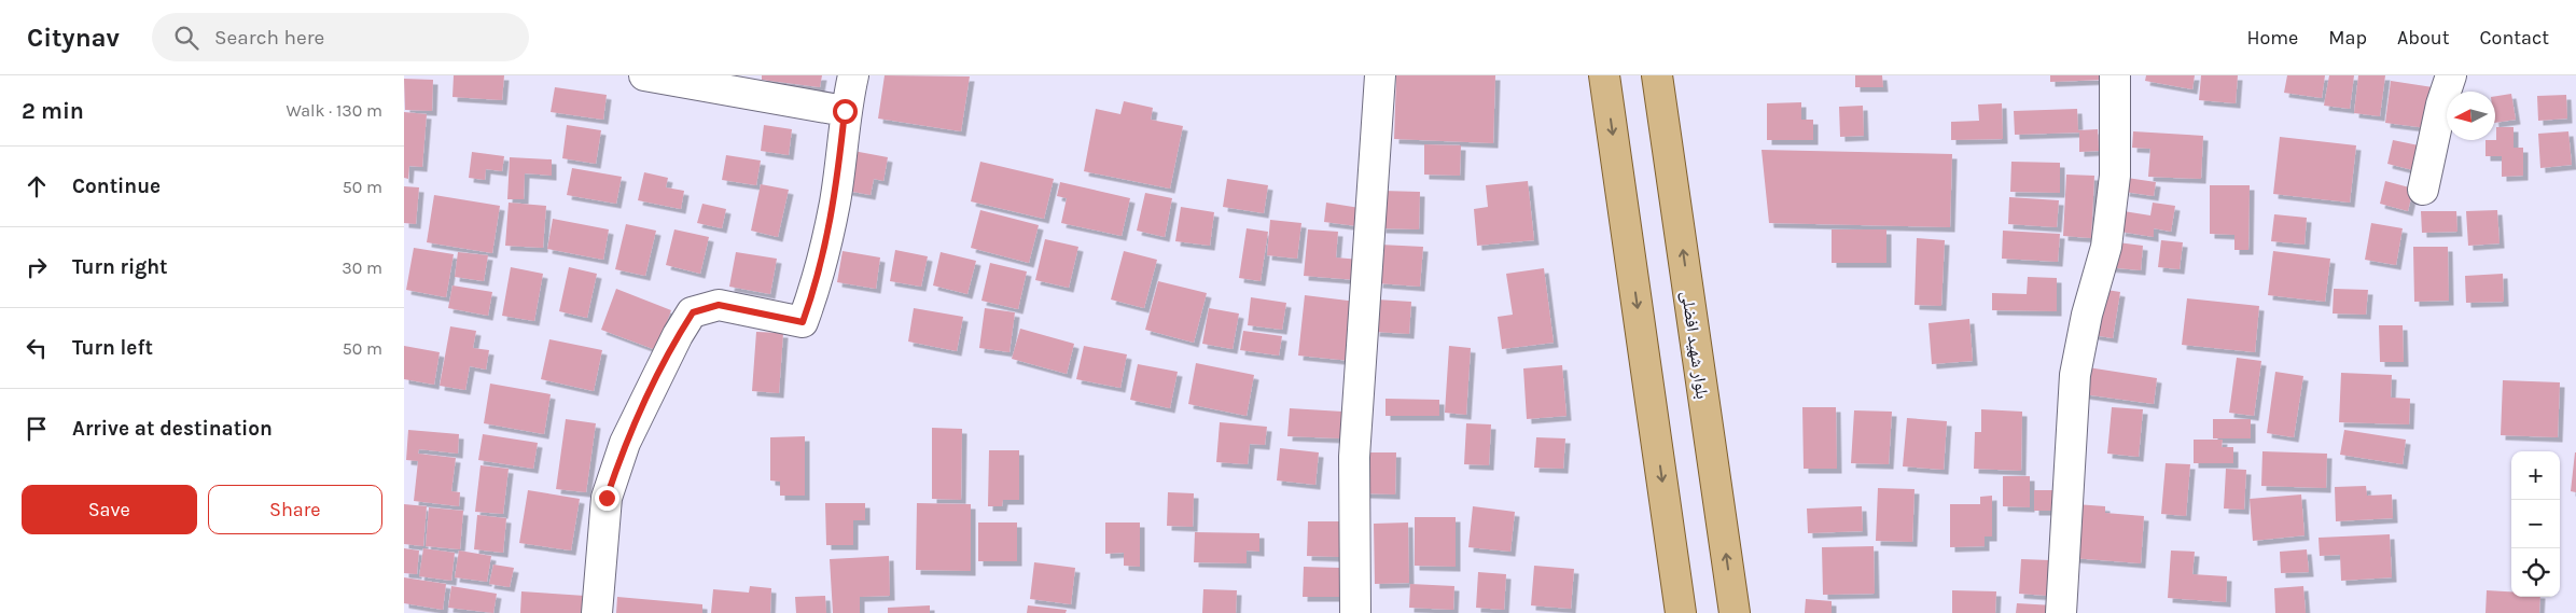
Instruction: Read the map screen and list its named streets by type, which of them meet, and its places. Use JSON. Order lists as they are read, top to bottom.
{
  "streets": {
    "main road": ["بلوار شهید افضلی"]
  },
  "north": "left",
  "page": {
    "header": "Citynav",
    "search": "Search here",
    "nav": [
      "Home",
      "Map",
      "About",
      "Contact"
    ],
    "heading": ["2 min", "Walk · 130 m"],
    "list": [
      ["Continue", "50 m"],
      ["Turn right", "30 m"],
      ["Turn left", "50 m"],
      "Arrive at destination"
    ],
    "map_buttons": ["+", "−"],
    "buttons": ["Save", "Share"]
  }
}
